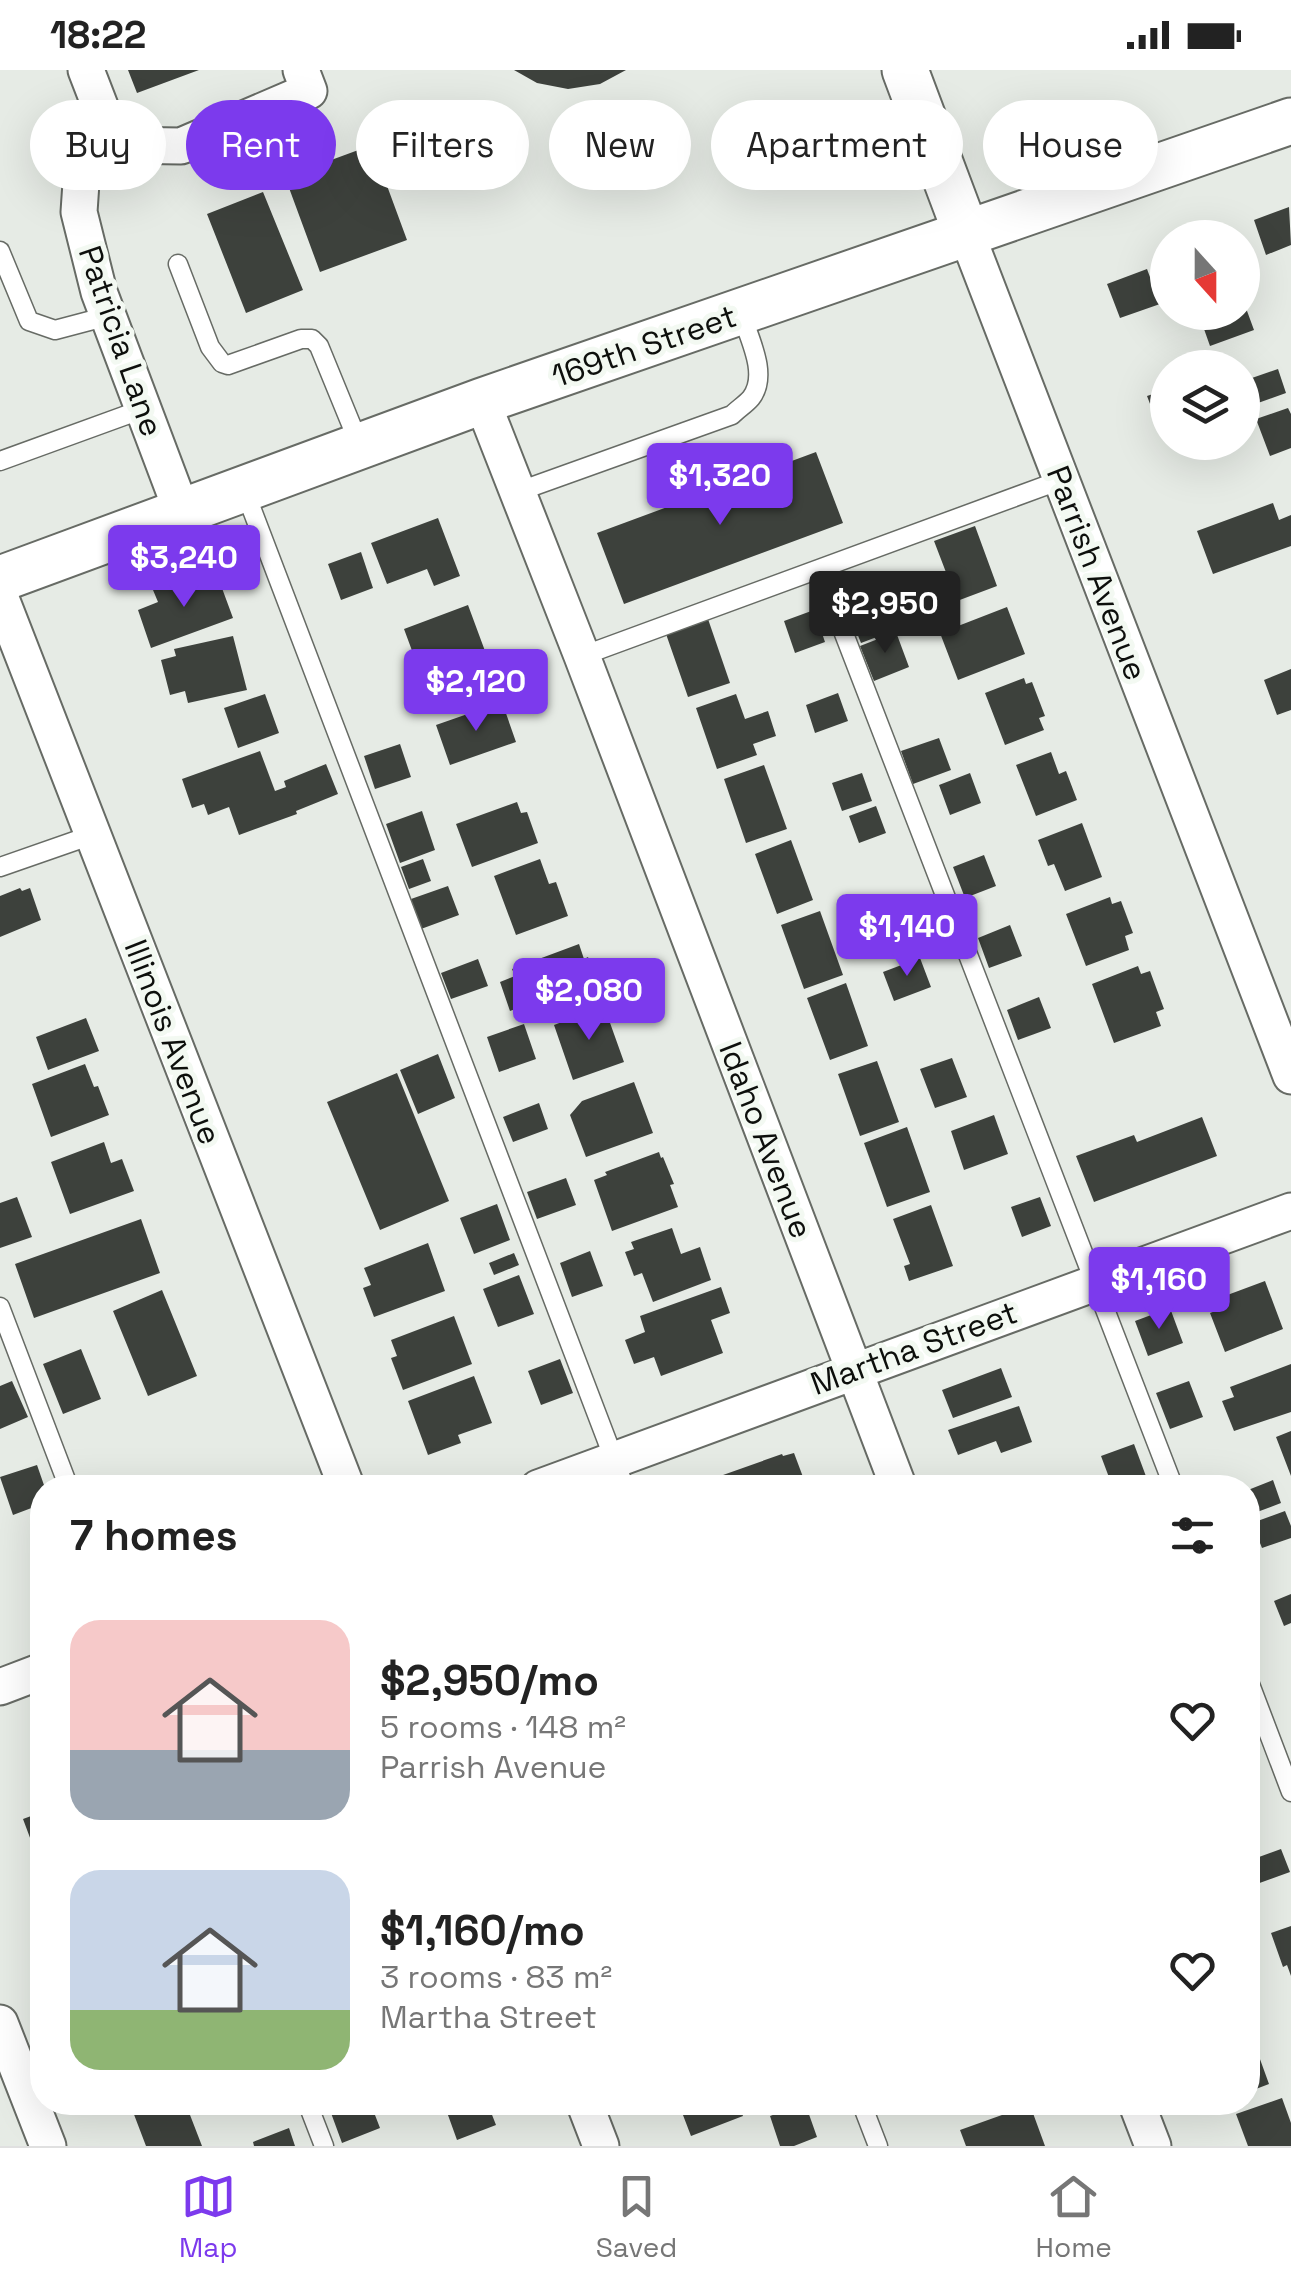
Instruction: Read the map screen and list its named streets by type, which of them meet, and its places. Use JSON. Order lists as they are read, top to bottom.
{
  "streets": {
    "street": [
      "Patricia Lane",
      "169th Street",
      "Parrish Avenue",
      "Illinois Avenue",
      "Idaho Avenue",
      "Martha Street"
    ]
  },
  "crossings": [
    ["Patricia Lane", "169th Street"],
    ["169th Street", "Parrish Avenue"],
    ["169th Street", "Idaho Avenue"],
    ["Idaho Avenue", "Martha Street"]
  ],
  "north": "bottom",
  "page": {
    "status": "18:22",
    "chip": [
      "Buy",
      "Rent",
      "Filters",
      "New",
      "Apartment",
      "House"
    ],
    "price": [
      "$1,320",
      "$3,240",
      "$2,950",
      "$2,120",
      "$1,140",
      "$2,080",
      "$1,160"
    ],
    "heading": "7 homes",
    "list": [
      {
        "name": "$2,950/mo",
        "note": "5 rooms · 148 m² · Parrish Avenue"
      },
      {
        "name": "$1,160/mo",
        "note": "3 rooms · 83 m² · Martha Street"
      }
    ],
    "tabs": ["Map", "Saved", "Home"]
  }
}
